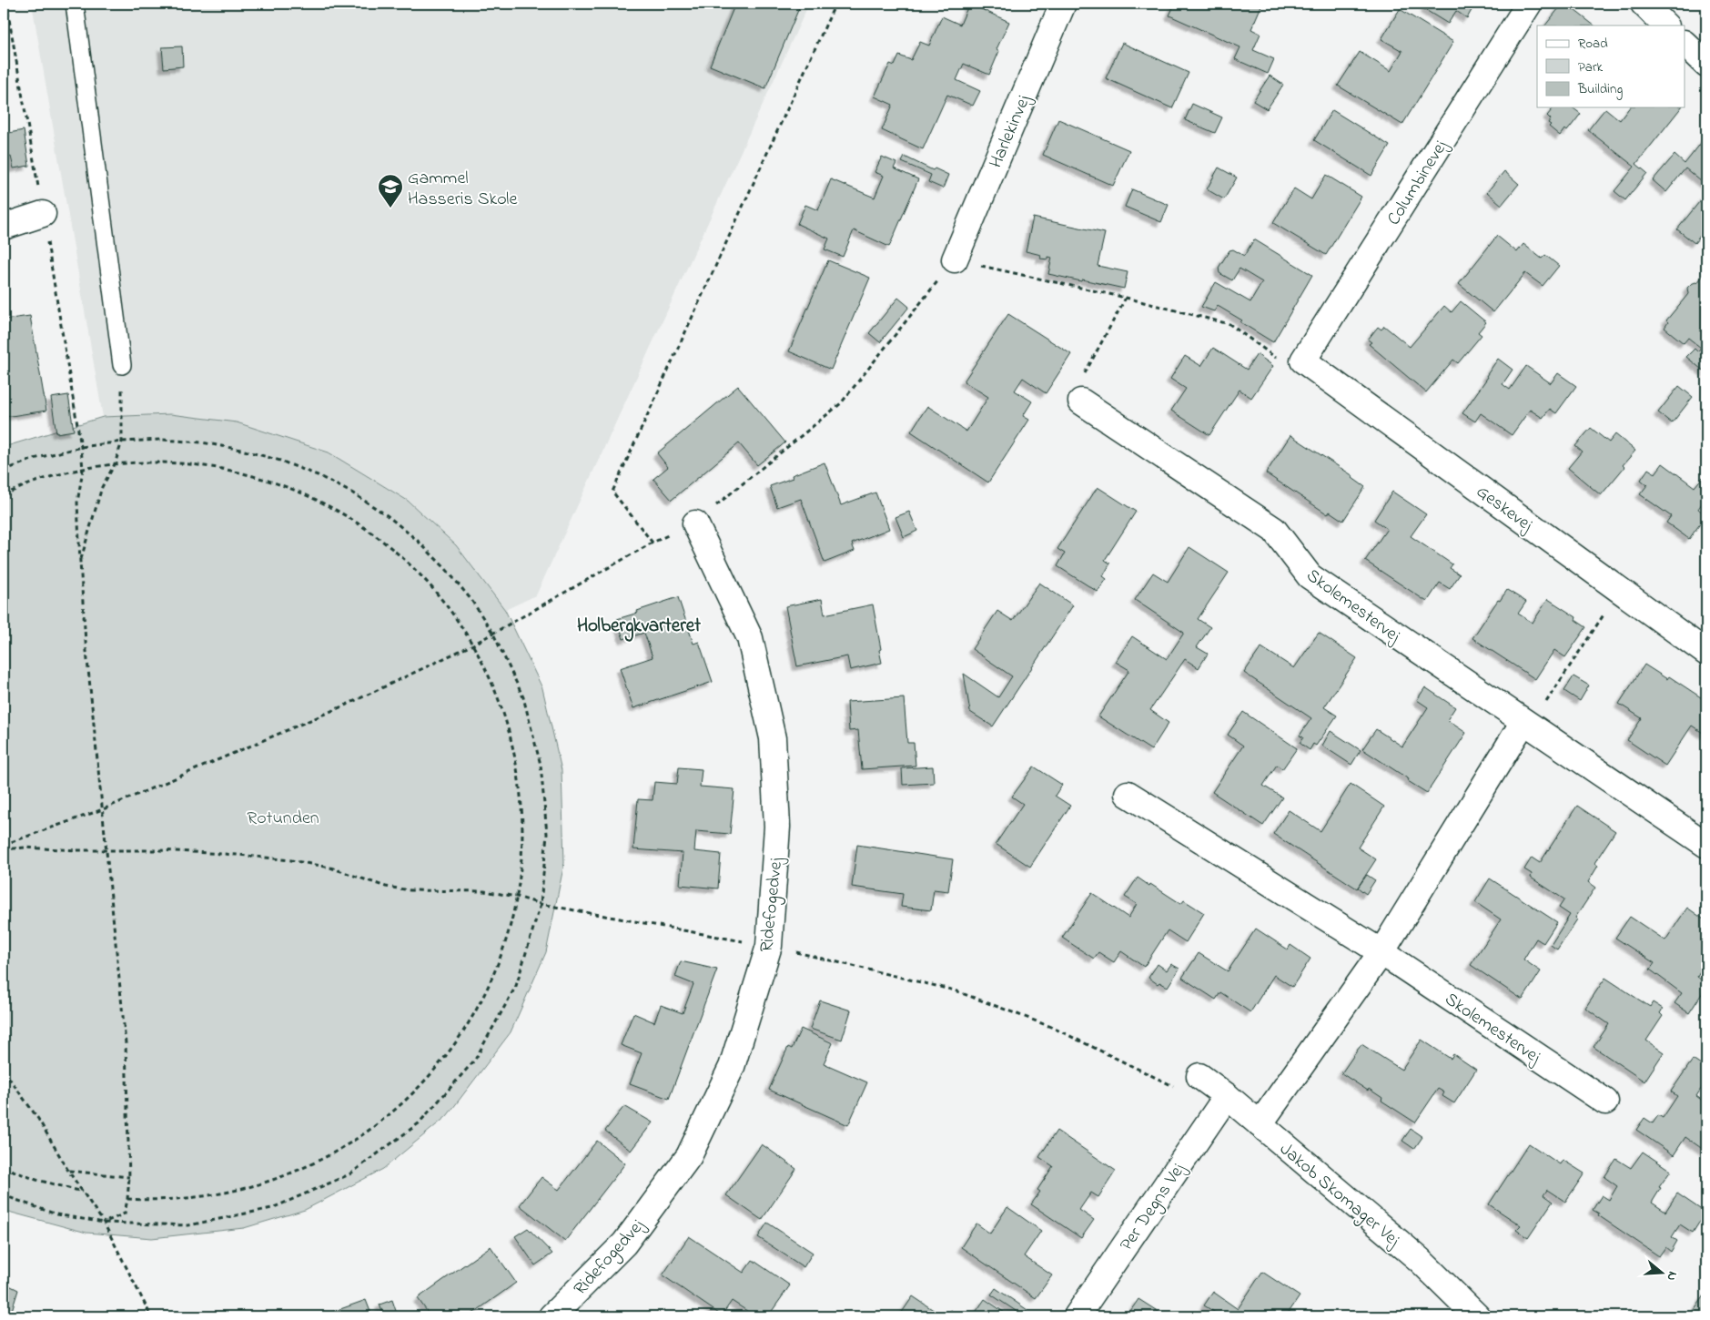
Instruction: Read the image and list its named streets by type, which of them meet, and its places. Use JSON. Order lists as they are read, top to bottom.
{
  "streets": {
    "street": [
      "Harlekinvej",
      "Columbinevej",
      "Geskevej",
      "Skolemestervej",
      "Ridefogedvej",
      "Jakob Skomager Vej",
      "Per Degns Vej"
    ]
  },
  "crossings": [
    ["Columbinevej", "Geskevej"],
    ["Jakob Skomager Vej", "Per Degns Vej"]
  ],
  "districts": ["Holbergkvarteret"],
  "parks": ["Rotunden"],
  "places": {
    "school or university": ["Gammel Hasseris Skole"]
  },
  "legend": ["Road", "Park", "Building"],
  "north": "right"
}
